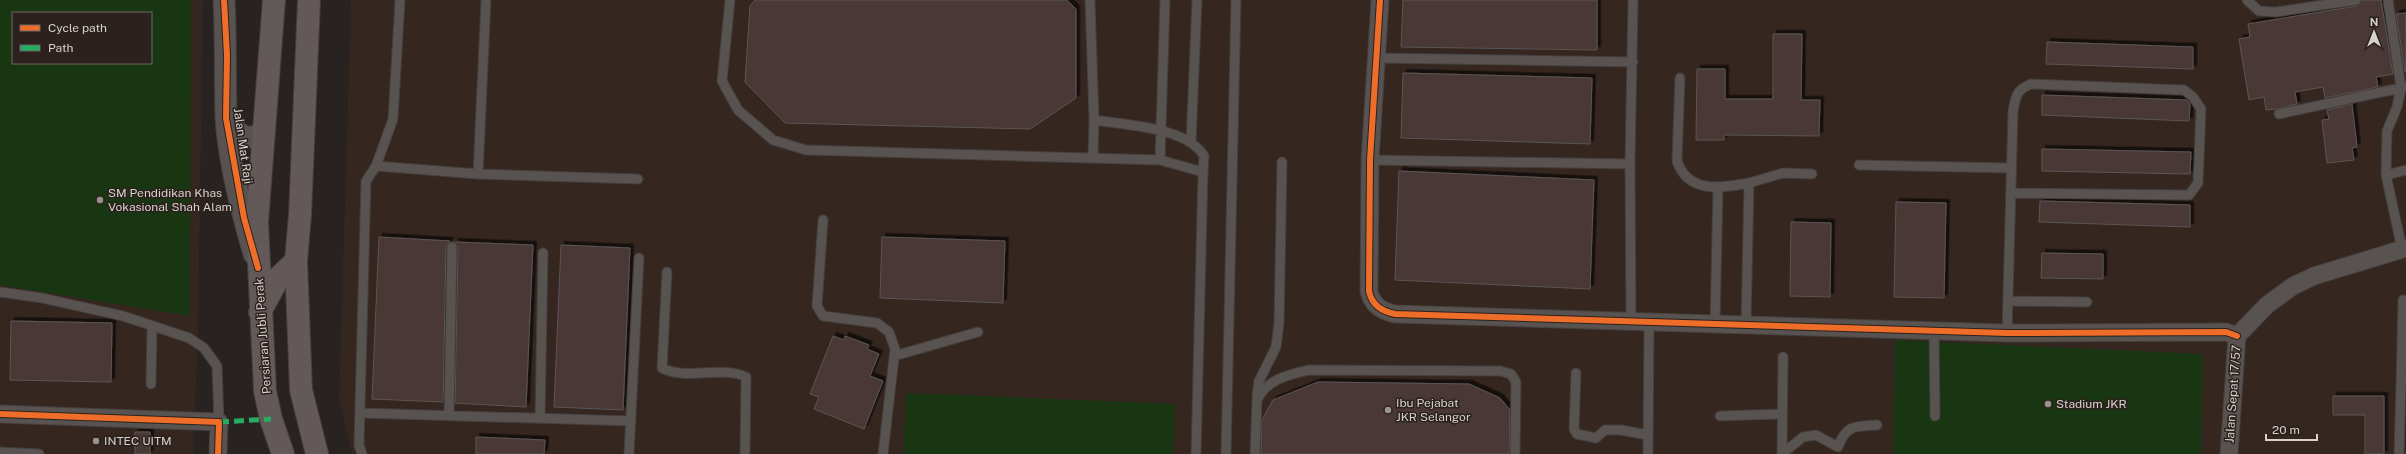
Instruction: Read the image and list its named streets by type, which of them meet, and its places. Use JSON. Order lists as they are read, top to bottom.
{
  "streets": {
    "main road": ["Persiaran Jubli Perak"],
    "street": ["Jalan Mat Raji", "Jalan Sepat 17/57"]
  },
  "crossings": [
    ["Jalan Mat Raji", "Persiaran Jubli Perak"]
  ],
  "places": [
    "SM Pendidikan Khas Vokasional Shah Alam",
    "Stadium JKR",
    "Ibu Pejabat JKR Selangor",
    "INTEC UITM"
  ],
  "legend": ["Cycle path", "Path"],
  "scale_bar": "20 m",
  "north": "top"
}
